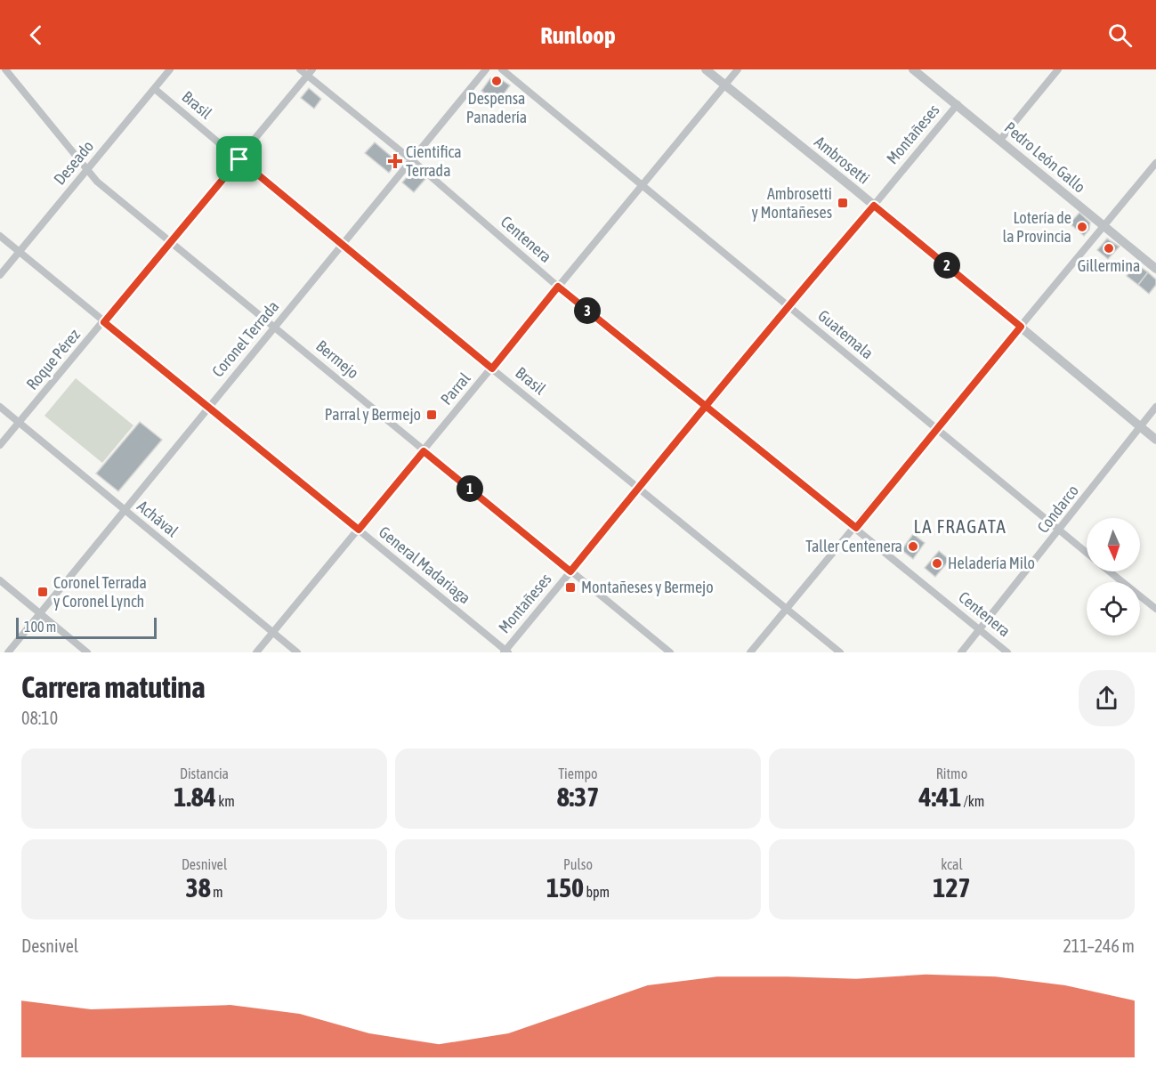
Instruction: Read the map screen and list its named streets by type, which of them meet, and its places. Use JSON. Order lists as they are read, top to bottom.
{
  "streets": {
    "street": [
      "Brasil",
      "Montañeses",
      "Pedro León Gallo",
      "Ambrosetti",
      "Deseado",
      "Centenera",
      "Guatemala",
      "Coronel Terrada",
      "Roque Pérez",
      "Bermejo",
      "Parral",
      "Condarco",
      "Achával",
      "General Madariaga"
    ]
  },
  "crossings": [
    ["Brasil", "Montañeses"],
    ["Brasil", "Deseado"],
    ["Brasil", "Coronel Terrada"],
    ["Brasil", "Roque Pérez"],
    ["Brasil", "Parral"],
    ["Montañeses", "Pedro León Gallo"],
    ["Montañeses", "Ambrosetti"],
    ["Montañeses", "Centenera"],
    ["Montañeses", "Guatemala"],
    ["Montañeses", "Bermejo"],
    ["Montañeses", "General Madariaga"],
    ["Ambrosetti", "Parral"],
    ["Ambrosetti", "Condarco"],
    ["Deseado", "Bermejo"],
    ["Deseado", "General Madariaga"],
    ["Centenera", "Coronel Terrada"],
    ["Centenera", "Roque Pérez"],
    ["Centenera", "Parral"],
    ["Centenera", "Condarco"],
    ["Guatemala", "Parral"],
    ["Guatemala", "Condarco"],
    ["Coronel Terrada", "Bermejo"],
    ["Coronel Terrada", "Achával"],
    ["Coronel Terrada", "General Madariaga"],
    ["Roque Pérez", "Bermejo"],
    ["Roque Pérez", "Achával"],
    ["Roque Pérez", "General Madariaga"],
    ["Bermejo", "Parral"],
    ["Parral", "Achával"],
    ["Parral", "General Madariaga"]
  ],
  "districts": ["LA FRAGATA"],
  "places": {
    "other": [
      "Despensa Panadería",
      "Lotería de la Provincia",
      "Gillermina",
      "Taller Centenera",
      "Heladería Milo"
    ],
    "health": ["Cientifica Terrada"],
    "transit": [
      "Ambrosetti y Montañeses",
      "Parral y Bermejo",
      "Montañeses y Bermejo",
      "Coronel Terrada y Coronel Lynch"
    ]
  },
  "scale_bar": "100 m",
  "north": "bottom",
  "page": {
    "header": "Runloop",
    "pins": ["2", "3", "1"],
    "scale": "100 m",
    "heading": ["Carrera matutina", "08:10"],
    "stats": [
      ["Distancia", "1.84 km"],
      ["Tiempo", "8:37"],
      ["Ritmo", "4:41 /km"],
      ["Desnivel", "38 m"],
      ["Pulso", "150 bpm"],
      ["kcal", "127"]
    ],
    "chart": ["Desnivel", "211–246 m"]
  }
}
